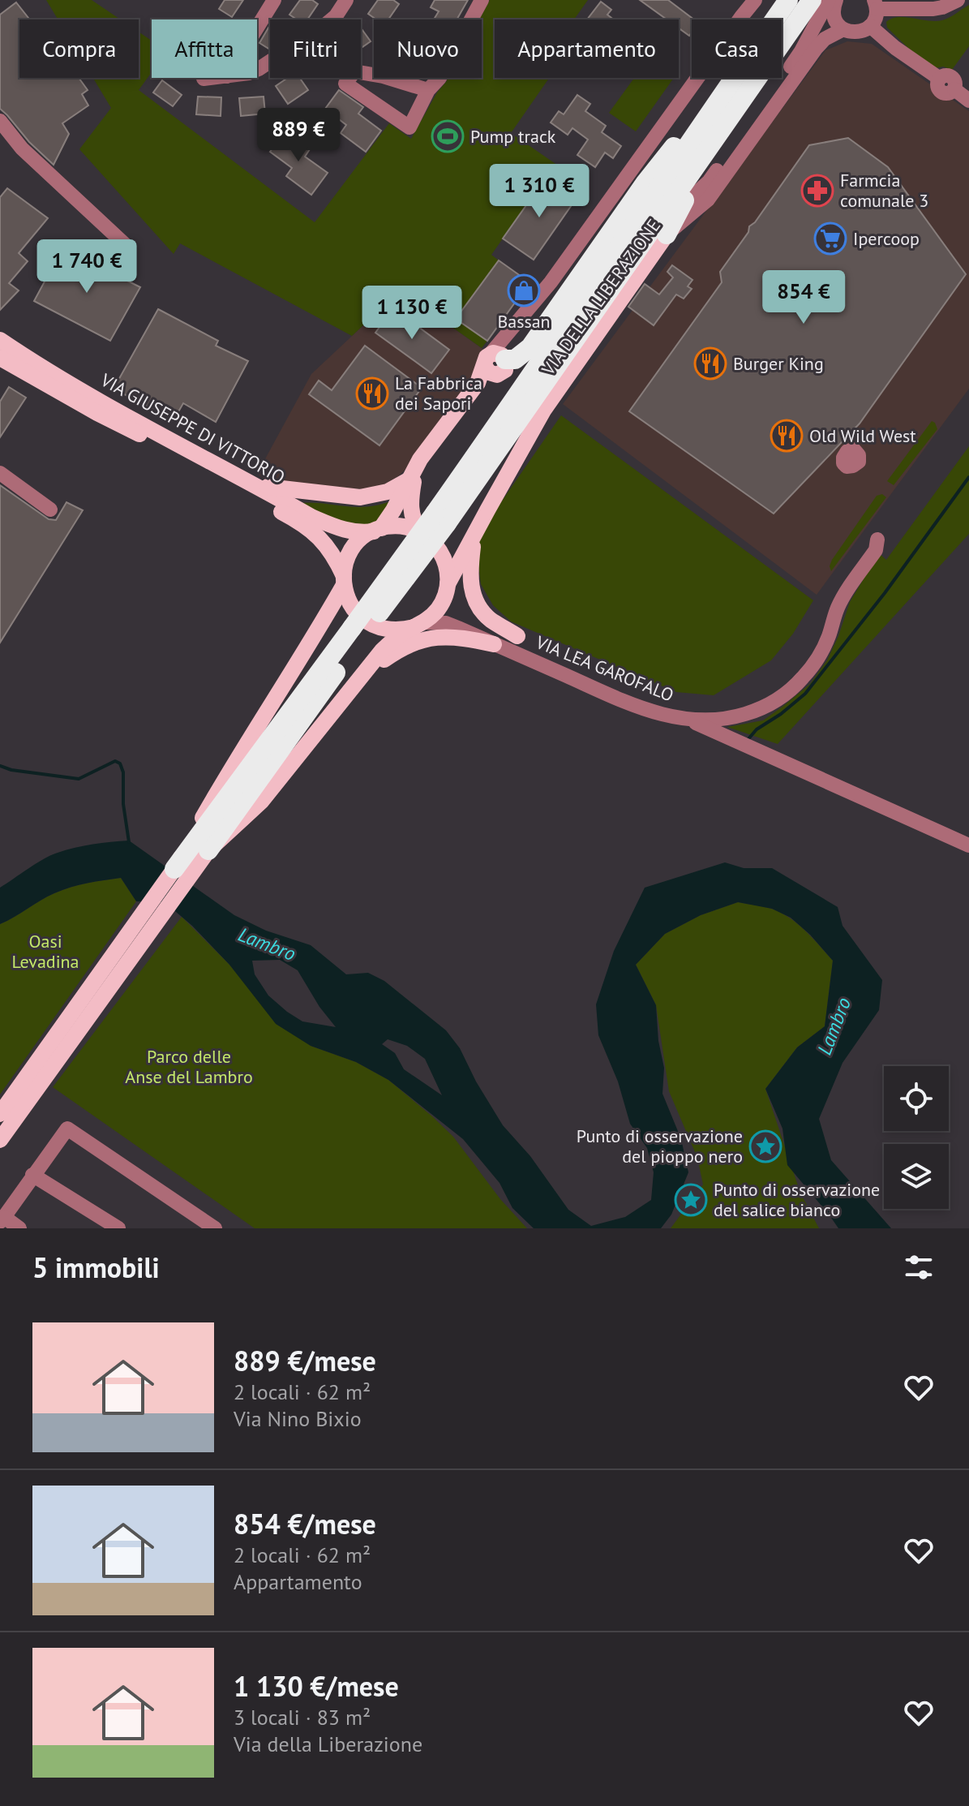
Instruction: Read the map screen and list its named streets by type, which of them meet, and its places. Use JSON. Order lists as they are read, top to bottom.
{
  "streets": {
    "main road": ["VIA DELLA LIBERAZIONE", "VIA GIUSEPPE DI VITTORIO"],
    "street": ["VIA LEA GAROFALO"]
  },
  "crossings": [
    ["VIA DELLA LIBERAZIONE", "VIA GIUSEPPE DI VITTORIO"],
    ["VIA DELLA LIBERAZIONE", "VIA LEA GAROFALO"],
    ["VIA GIUSEPPE DI VITTORIO", "VIA LEA GAROFALO"]
  ],
  "water": ["Lambro"],
  "parks": ["Oasi Levadina", "Parco delle Anse del Lambro"],
  "places": {
    "sports": ["Pump track"],
    "pharmacy": ["Farmcia comunale 3"],
    "supermarket": ["Ipercoop"],
    "shop": ["Bassan"],
    "restaurant": ["Burger King", "La Fabbrica dei Sapori", "Old Wild West"],
    "place": ["Punto di osservazione del pioppo nero", "Punto di osservazione del salice bianco"]
  },
  "page": {
    "chip": [
      "Compra",
      "Affitta",
      "Filtri",
      "Nuovo",
      "Appartamento",
      "Casa"
    ],
    "price": [
      "889 €",
      "1 310 €",
      "1 740 €",
      "854 €",
      "1 130 €"
    ],
    "heading": "5 immobili",
    "list": [
      {
        "name": "889 €/mese",
        "note": "2 locali · 62 m² · Via Nino Bixio"
      },
      {
        "name": "854 €/mese",
        "note": "2 locali · 62 m² · Appartamento"
      },
      {
        "name": "1 130 €/mese",
        "note": "3 locali · 83 m² · Via della Liberazione"
      }
    ]
  }
}
